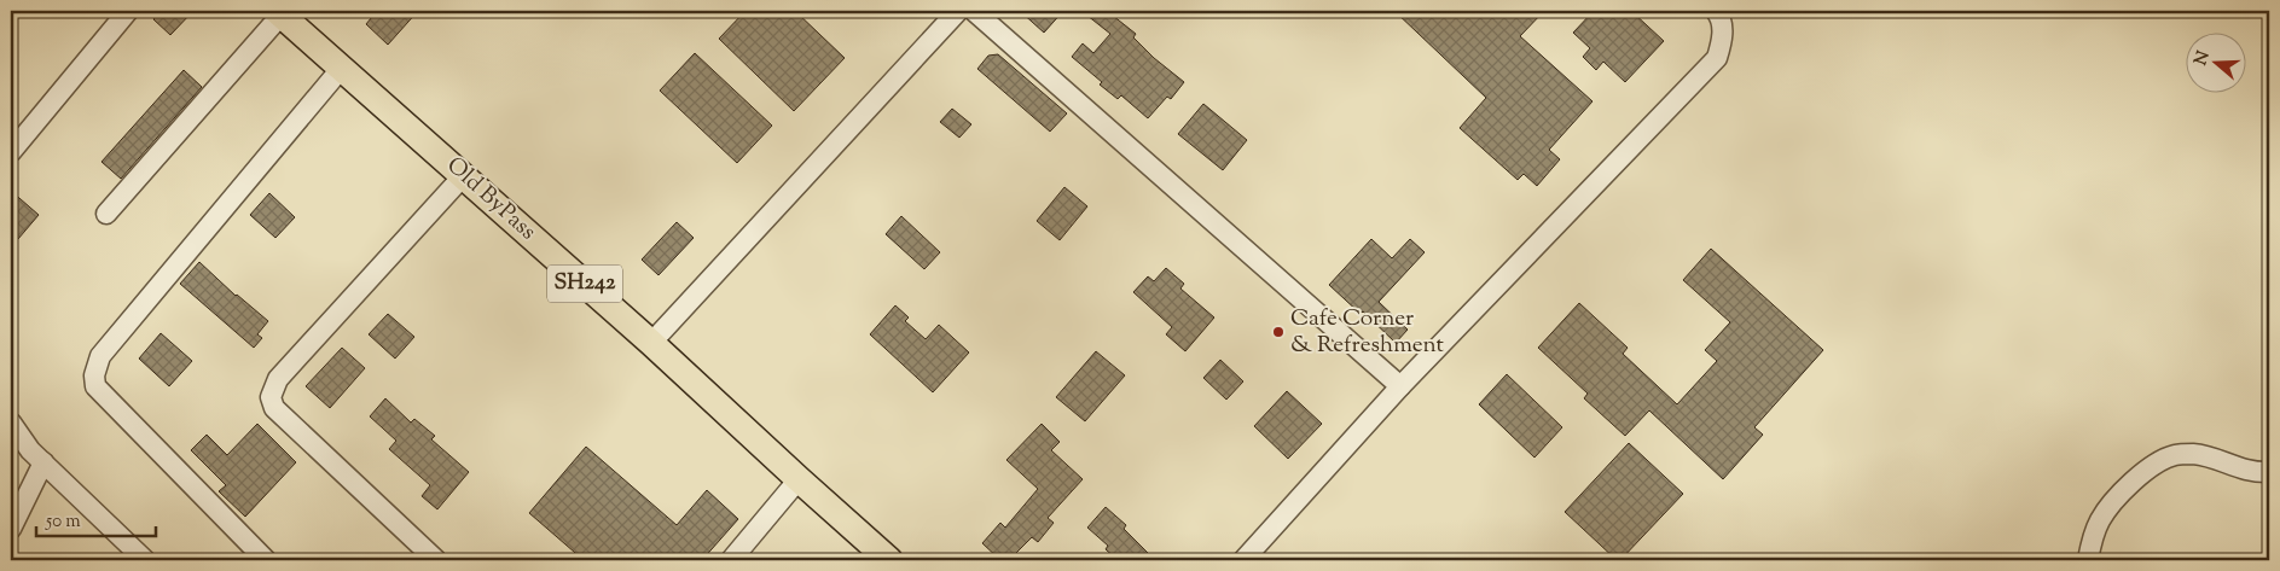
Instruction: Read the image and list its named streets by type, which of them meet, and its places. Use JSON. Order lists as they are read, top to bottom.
{
  "streets": {
    "main road": ["Old ByPass", "SH242"]
  },
  "places": ["Cafe Corner & Refreshment"],
  "scale_bar": "50 m",
  "north": "left"
}
